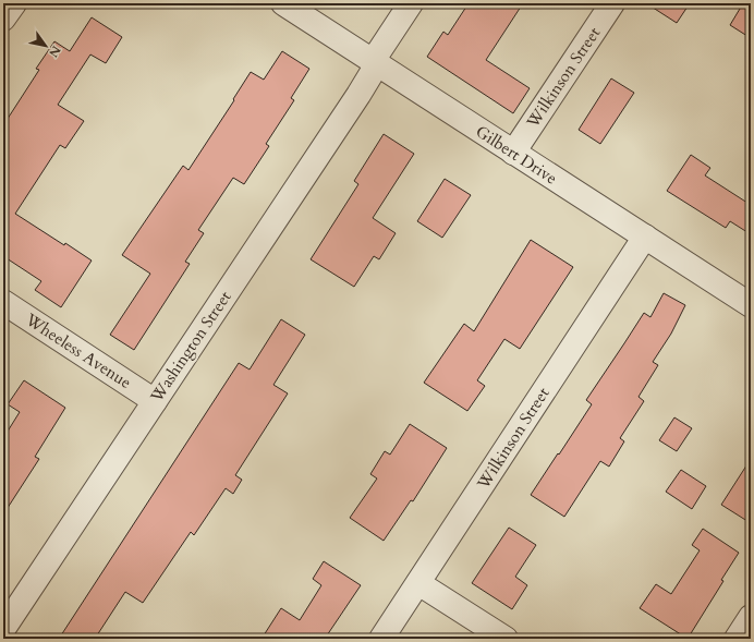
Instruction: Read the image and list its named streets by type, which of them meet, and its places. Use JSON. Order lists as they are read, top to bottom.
{
  "streets": {
    "street": [
      "Wilkinson Street",
      "Gilbert Drive",
      "Washington Street",
      "Wheeless Avenue"
    ]
  },
  "crossings": [
    ["Wilkinson Street", "Gilbert Drive"],
    ["Gilbert Drive", "Washington Street"],
    ["Washington Street", "Wheeless Avenue"]
  ],
  "north": "bottom right"
}
